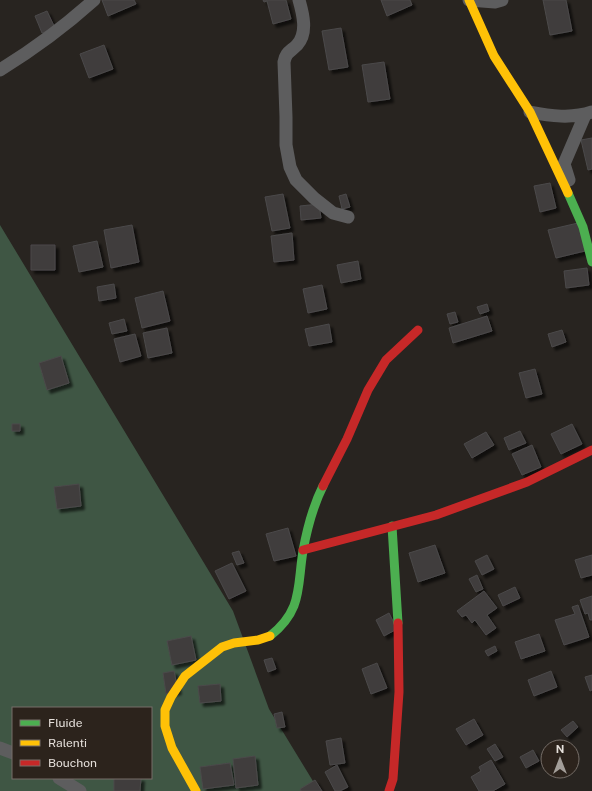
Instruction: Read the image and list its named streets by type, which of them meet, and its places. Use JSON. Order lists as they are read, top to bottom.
{
  "legend": ["Fluide", "Ralenti", "Bouchon"],
  "north": "top"
}
